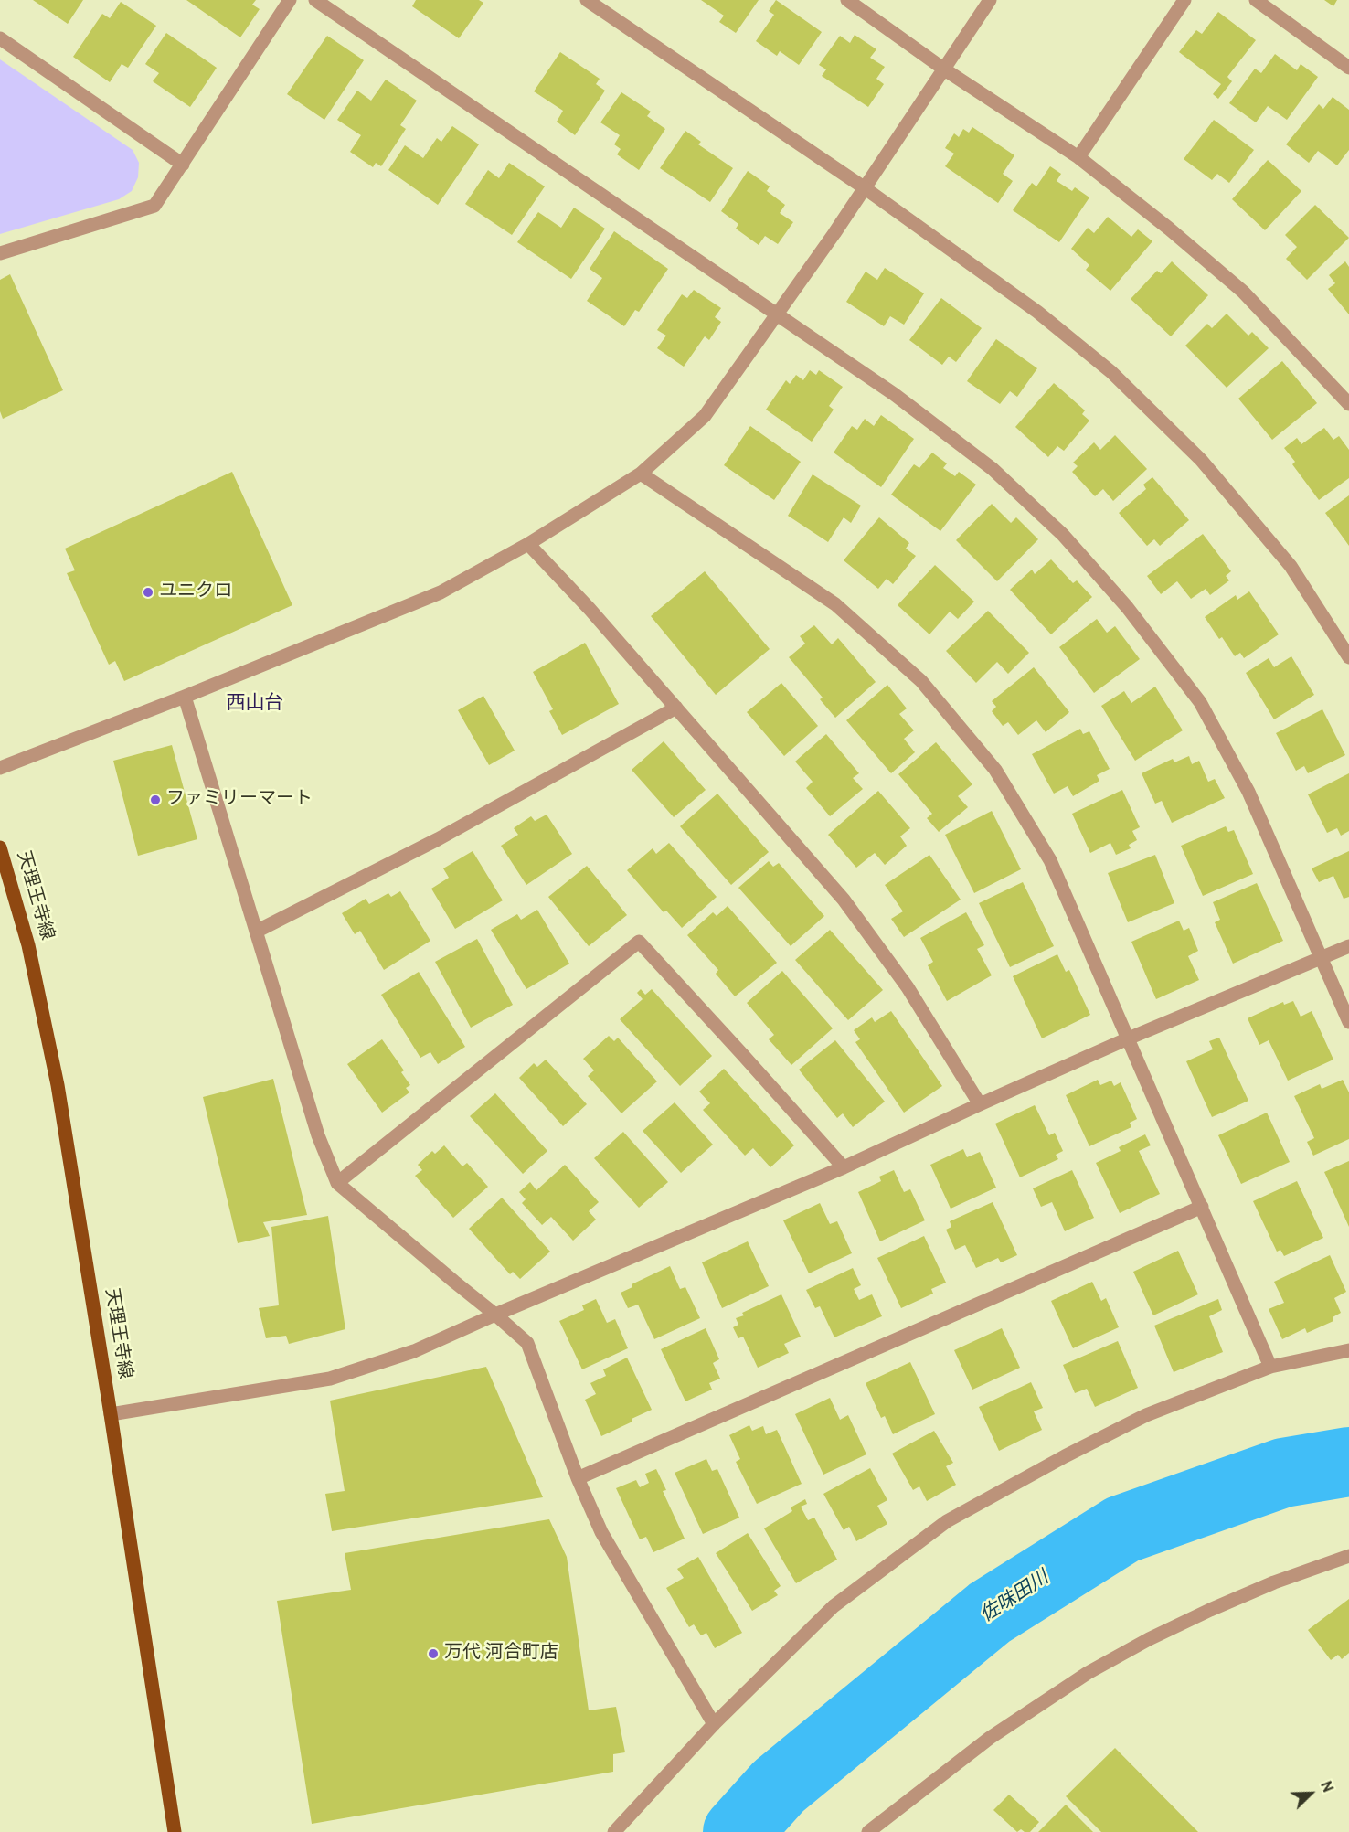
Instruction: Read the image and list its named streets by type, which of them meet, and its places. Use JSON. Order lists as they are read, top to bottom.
{
  "streets": {
    "main road": ["天理王寺線"]
  },
  "districts": ["西山台"],
  "water": ["佐味田川"],
  "places": ["ユニクロ", "ファミリーマート", "万代 河合町店"],
  "north": "top right"
}
